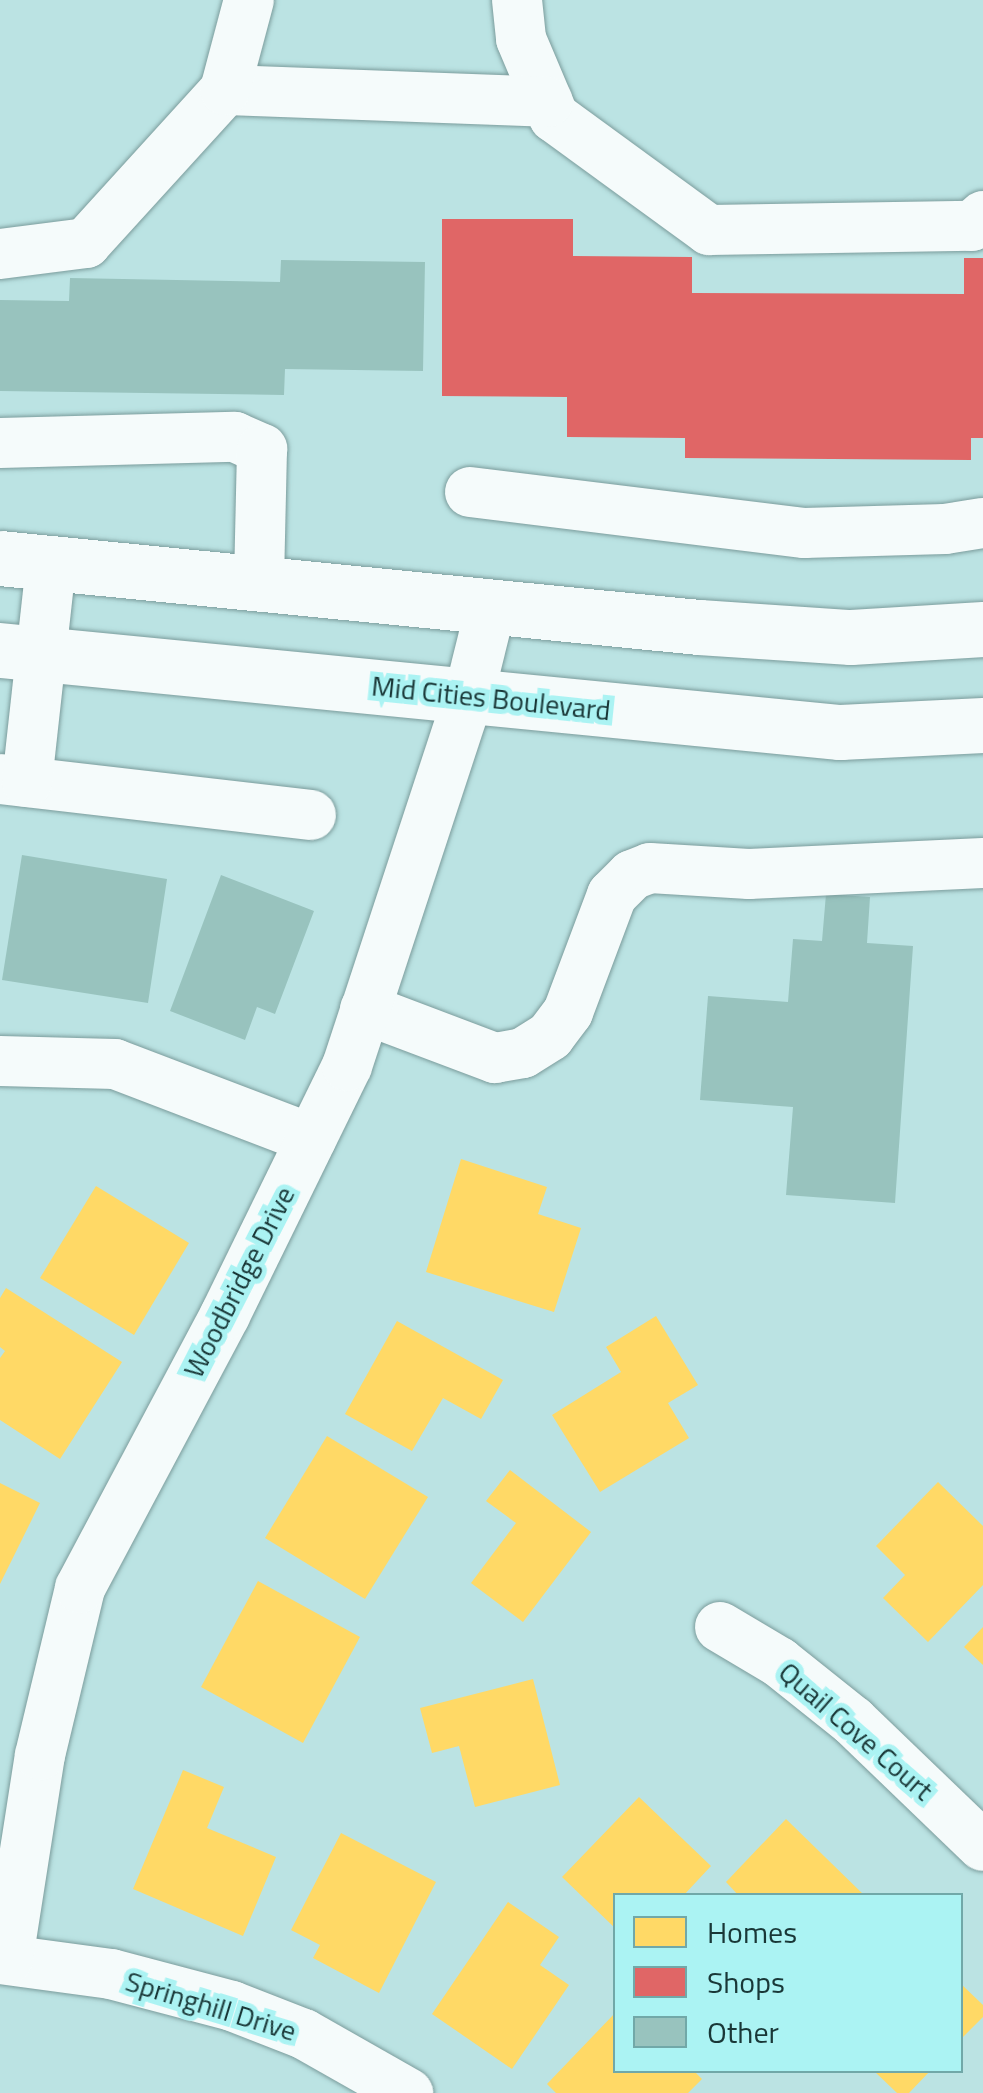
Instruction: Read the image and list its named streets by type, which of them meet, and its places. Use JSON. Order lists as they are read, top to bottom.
{
  "streets": {
    "main road": ["Mid Cities Boulevard"],
    "street": ["Woodbridge Drive", "Quail Cove Court", "Springhill Drive"]
  },
  "crossings": [
    ["Mid Cities Boulevard", "Woodbridge Drive"],
    ["Woodbridge Drive", "Springhill Drive"]
  ],
  "legend": ["Homes", "Shops", "Other"]
}
